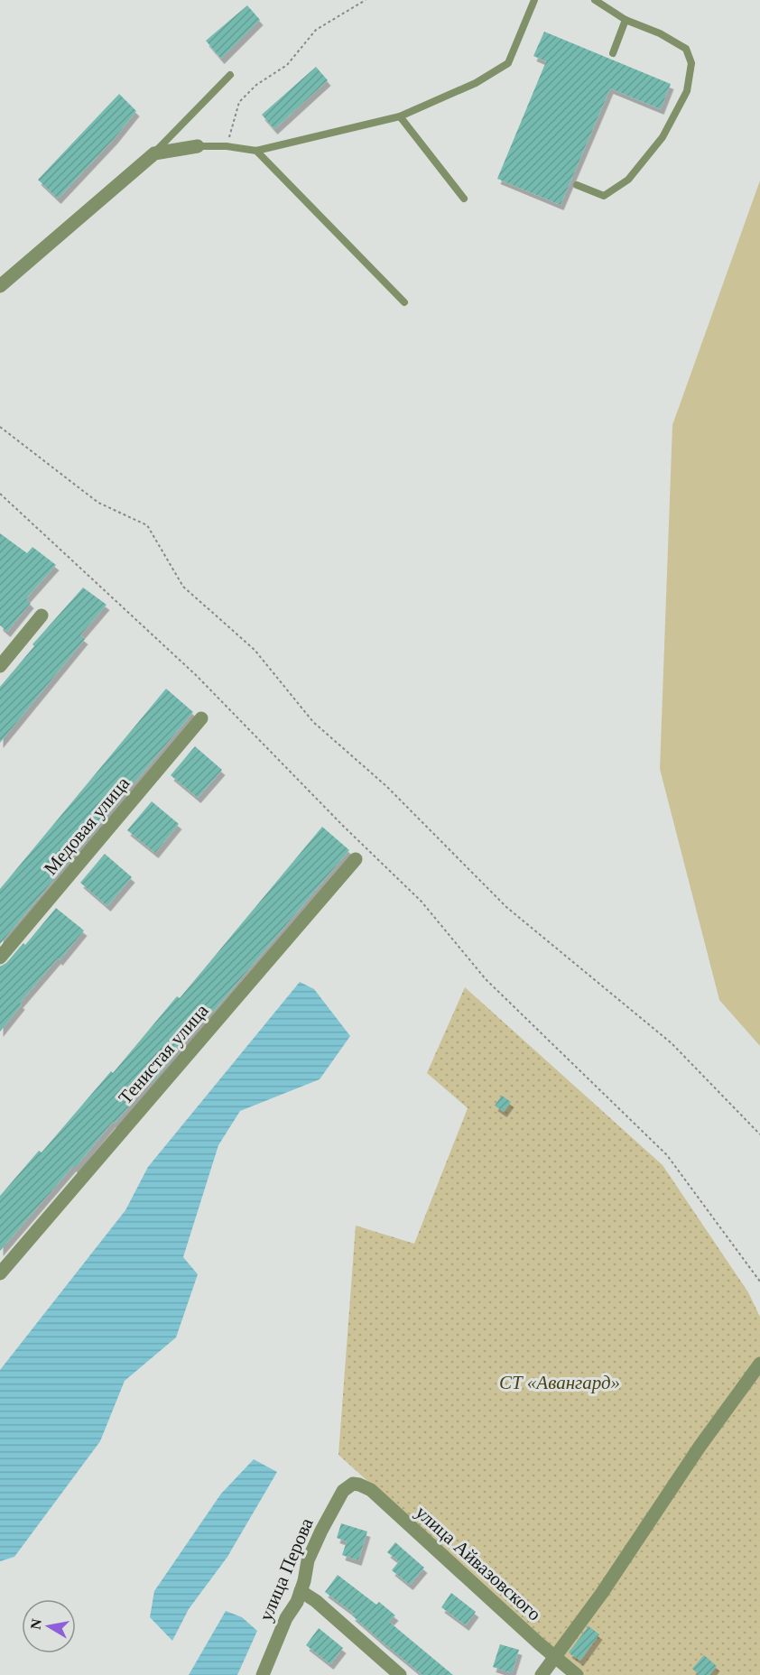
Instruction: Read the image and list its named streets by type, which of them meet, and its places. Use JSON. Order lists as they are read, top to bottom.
{
  "streets": {
    "street": [
      "Медовая улица",
      "Тенистая улица",
      "улица Айвазовского",
      "улица Перова"
    ]
  },
  "crossings": [
    ["улица Айвазовского", "улица Перова"]
  ],
  "parks": ["СТ «Авангард»"],
  "north": "left"
}
